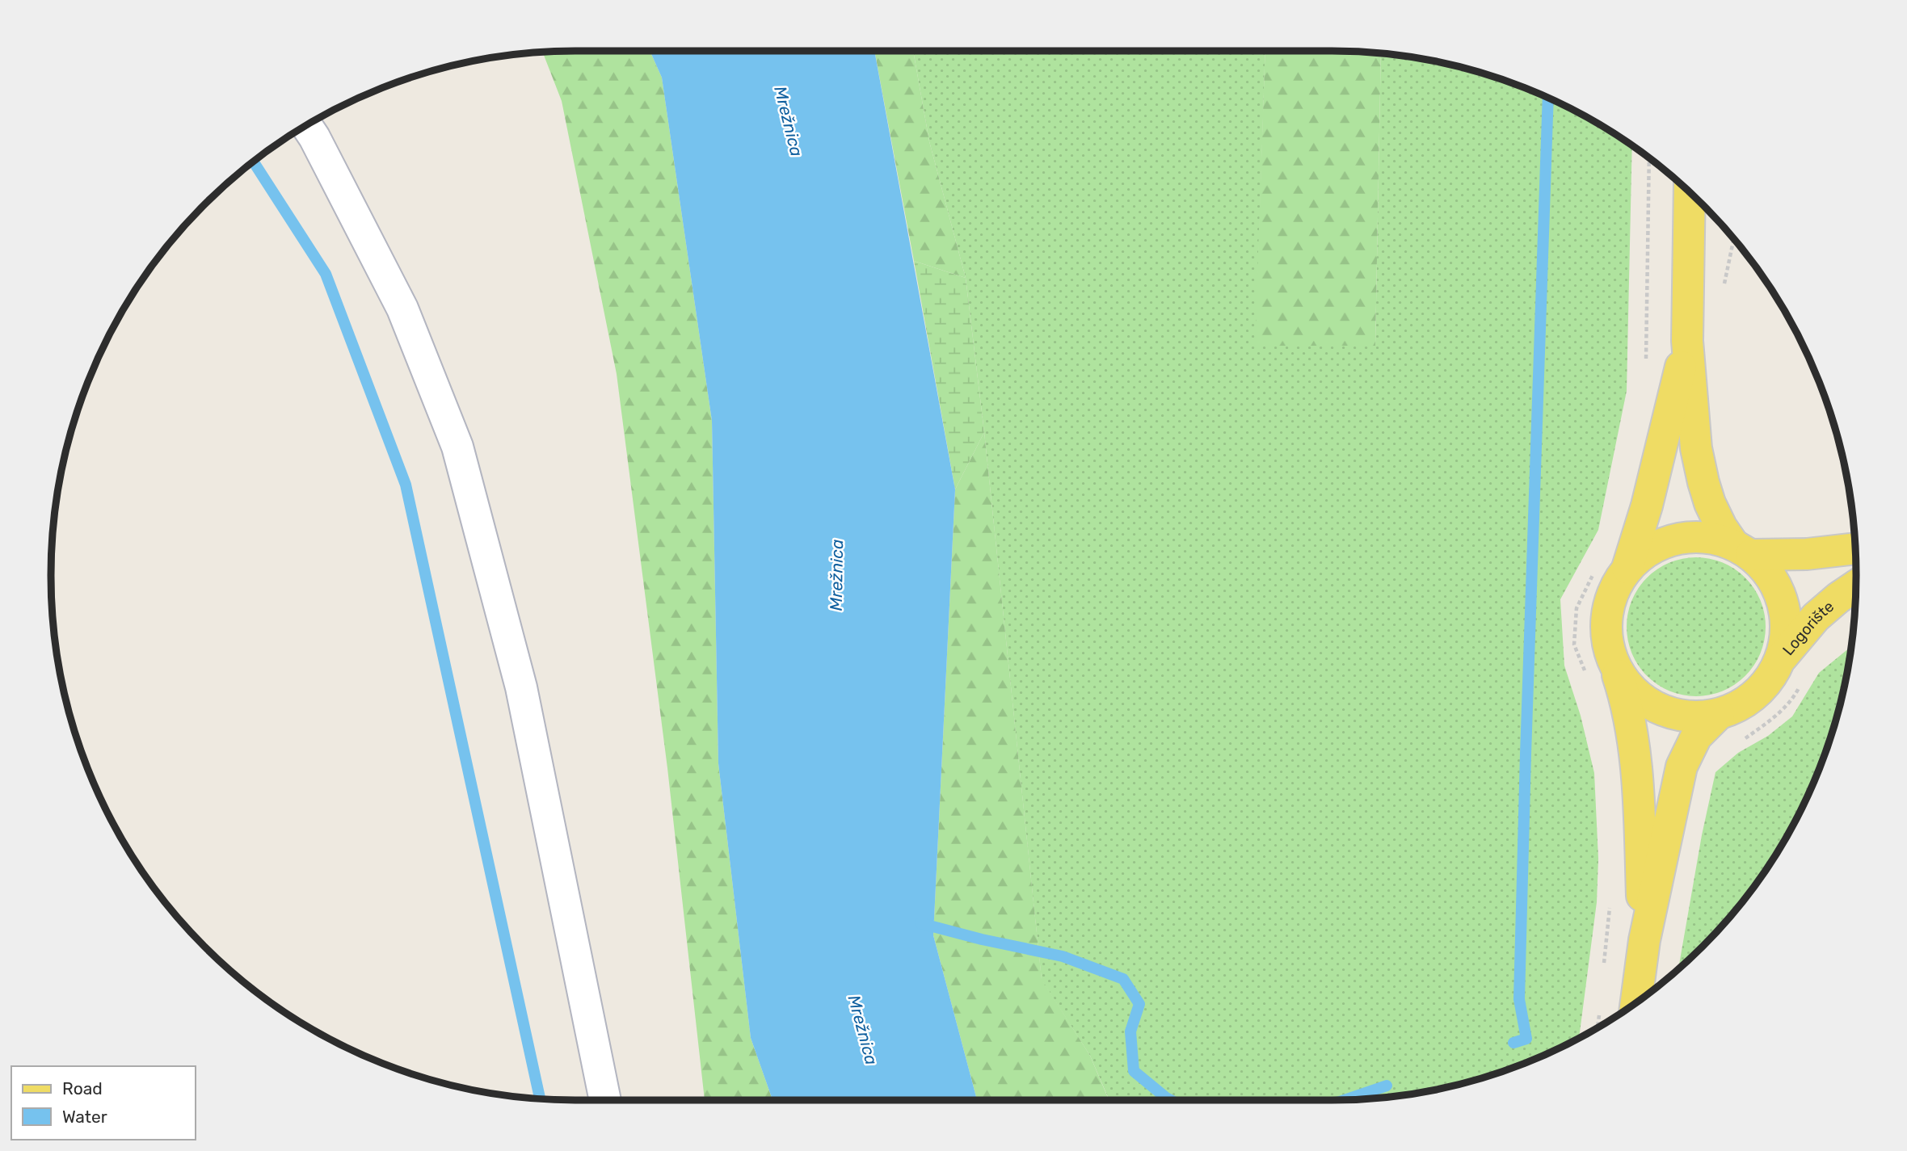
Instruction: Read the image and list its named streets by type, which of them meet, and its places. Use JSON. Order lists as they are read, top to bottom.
{
  "streets": {
    "main road": ["Logorište"]
  },
  "water": ["Mrežnica"],
  "legend": ["Road", "Water"]
}
